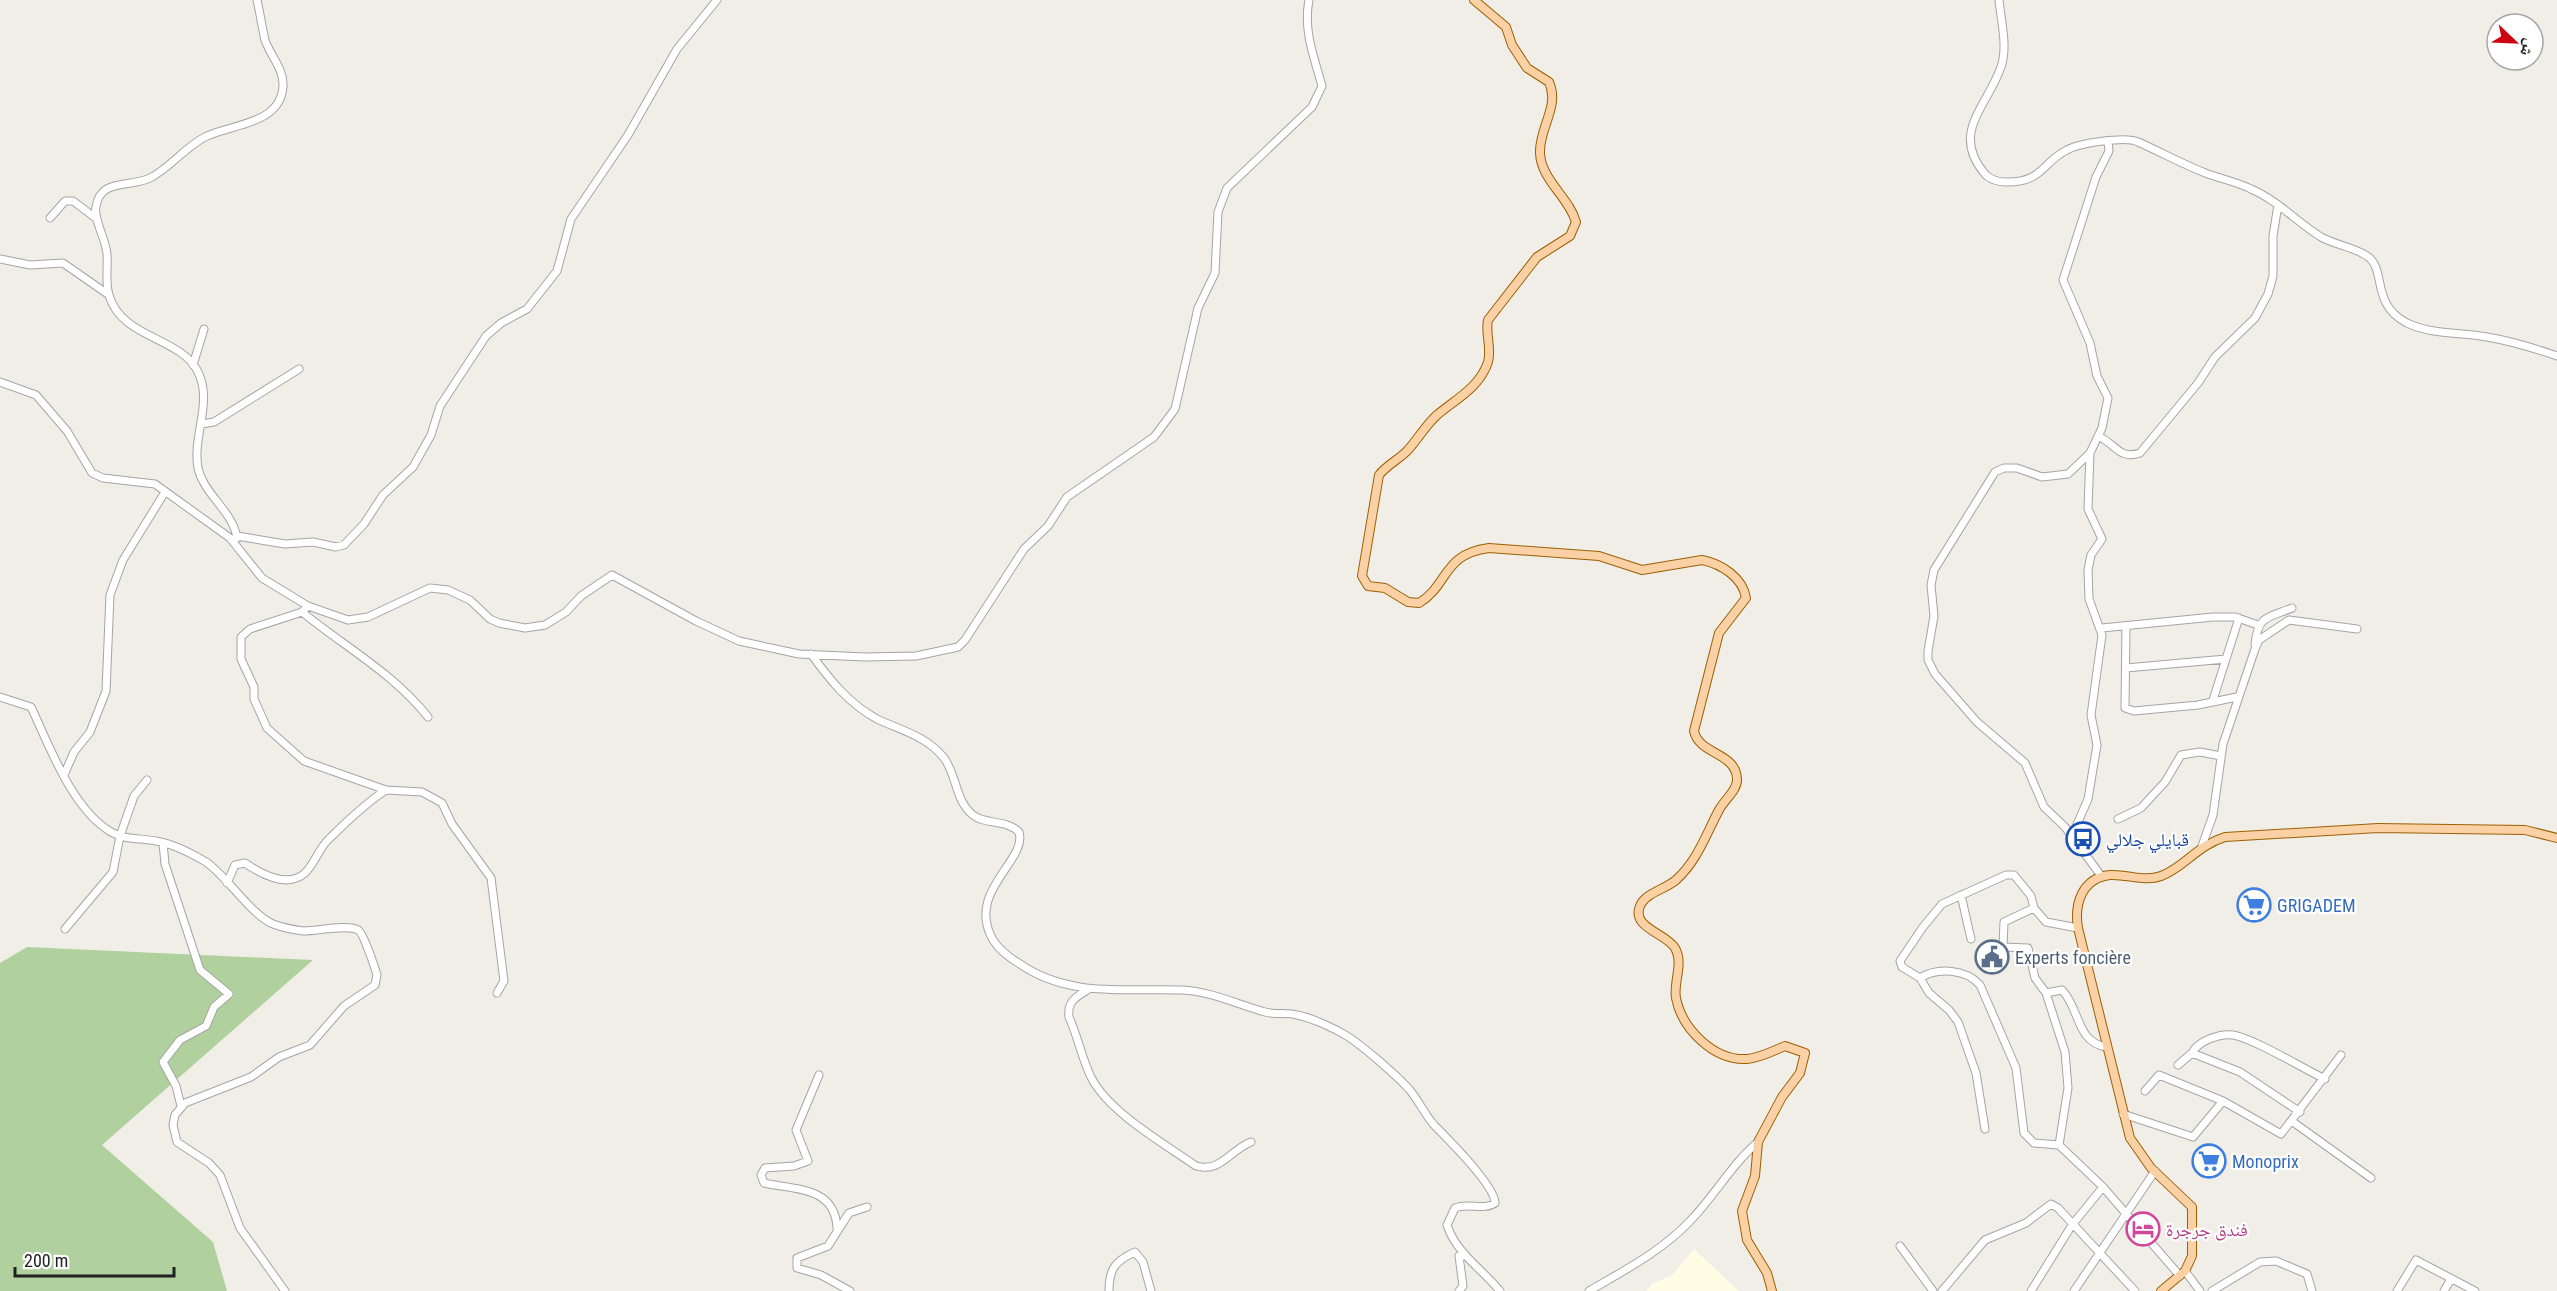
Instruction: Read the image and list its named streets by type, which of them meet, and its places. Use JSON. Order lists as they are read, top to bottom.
{
  "places": {
    "bus stop": ["قبايلي جلالي"],
    "supermarket": ["GRIGADEM", "Monoprix"],
    "public building": ["Experts foncière"],
    "hotel": ["فندق جرجرة"]
  },
  "scale_bar": "200 m",
  "north": "bottom right"
}
